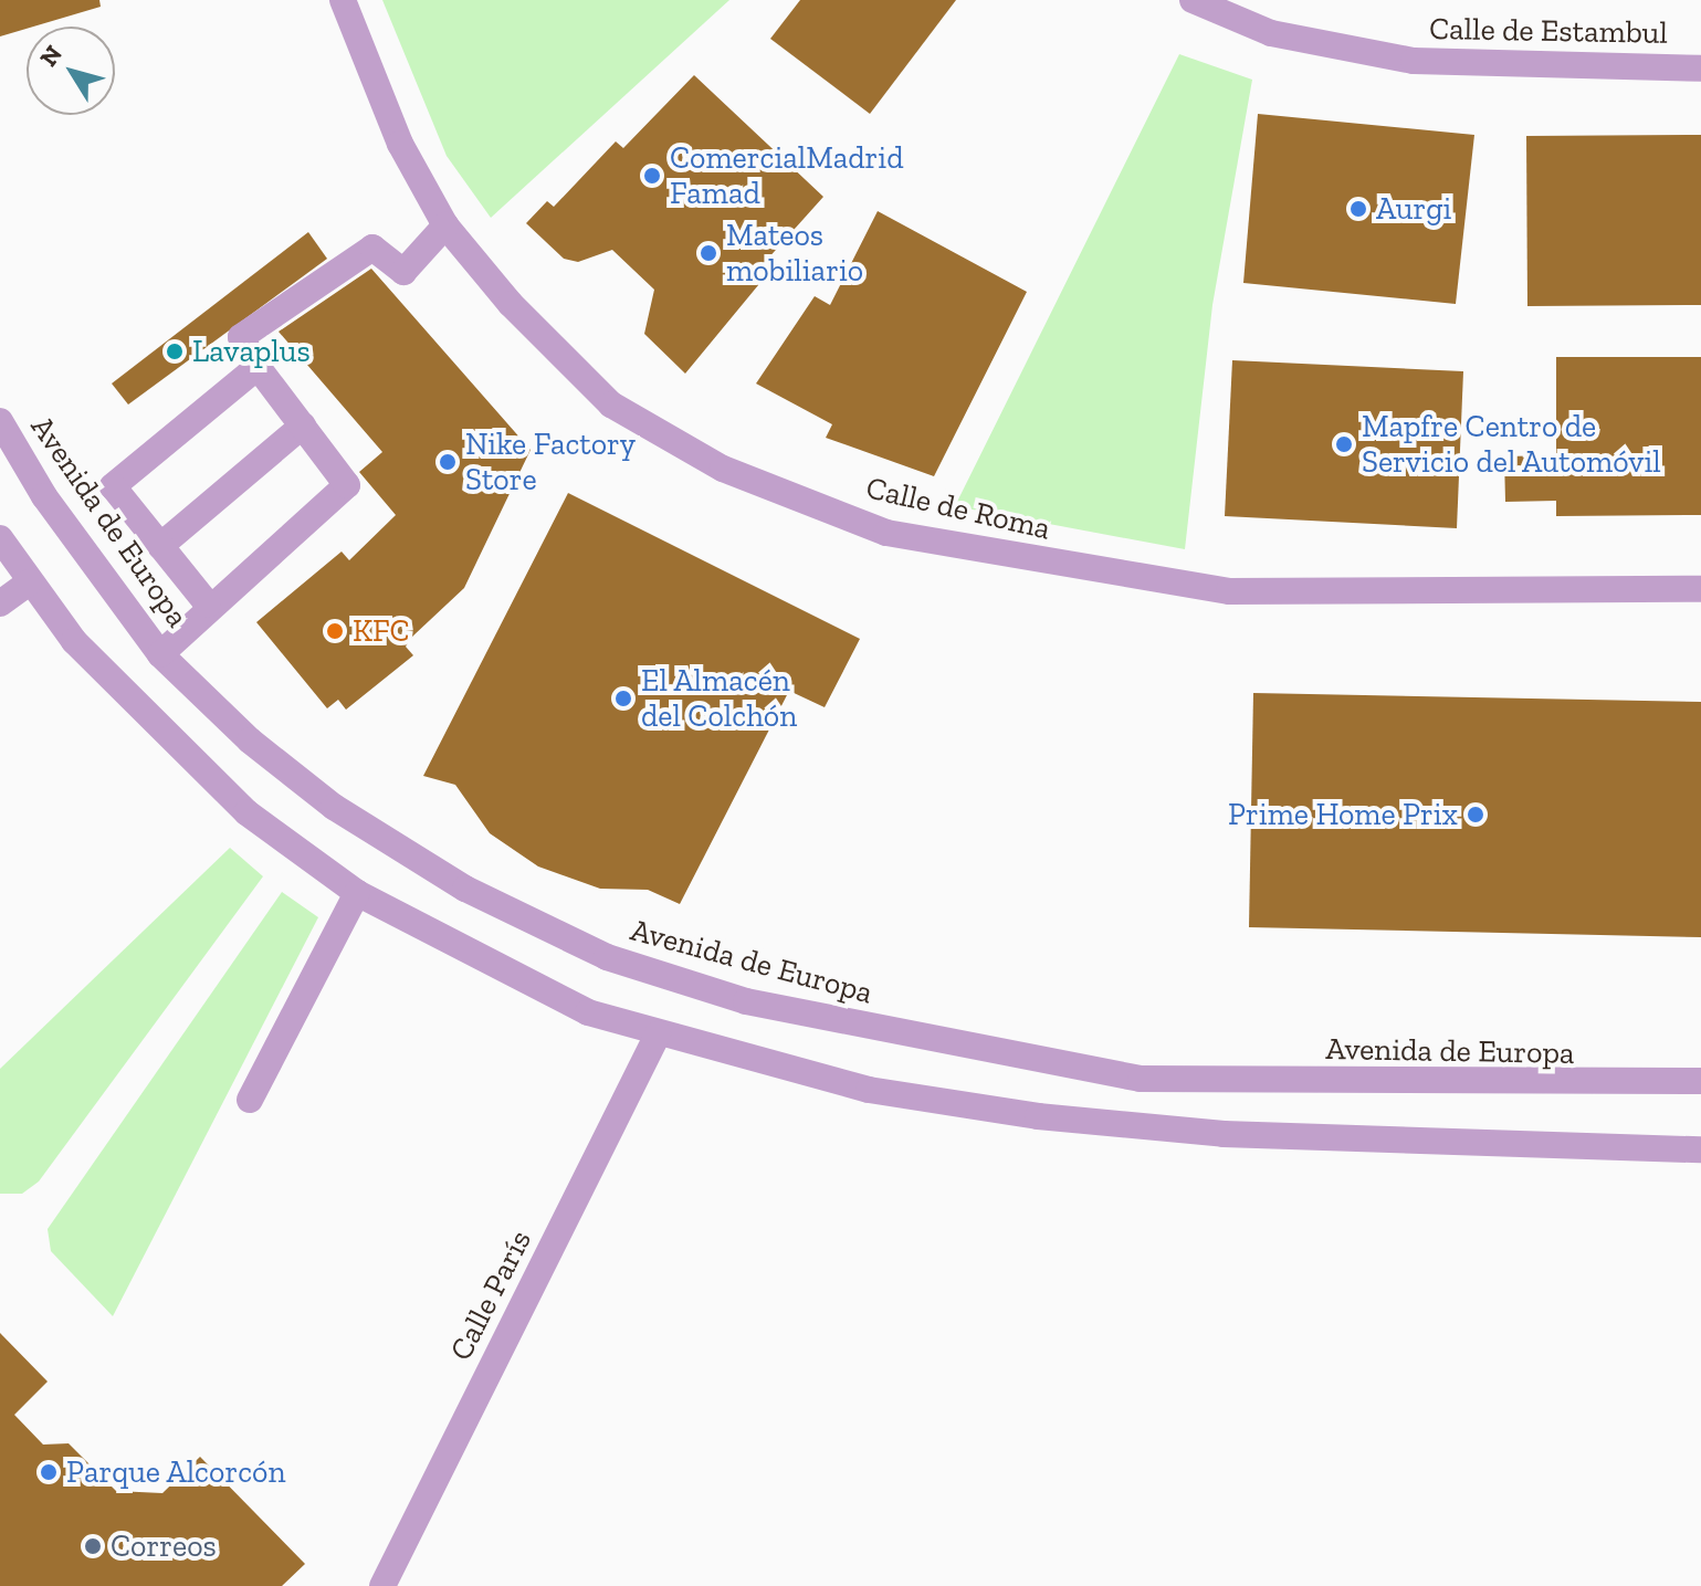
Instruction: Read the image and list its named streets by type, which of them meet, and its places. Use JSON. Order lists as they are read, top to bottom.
{
  "streets": {
    "street": [
      "Calle de Estambul",
      "Calle de Roma",
      "Avenida de Europa",
      "Calle París"
    ]
  },
  "places": [
    "ComercialMadrid Famad",
    "Aurgi",
    "Mateos mobiliario",
    "Lavaplus",
    "Mapfre Centro de Servicio del Automóvil",
    "Nike Factory Store",
    "KFC",
    "El Almacén del Colchón",
    "Prime Home Prix",
    "Parque Alcorcón",
    "Correos"
  ],
  "north": "top left"
}
